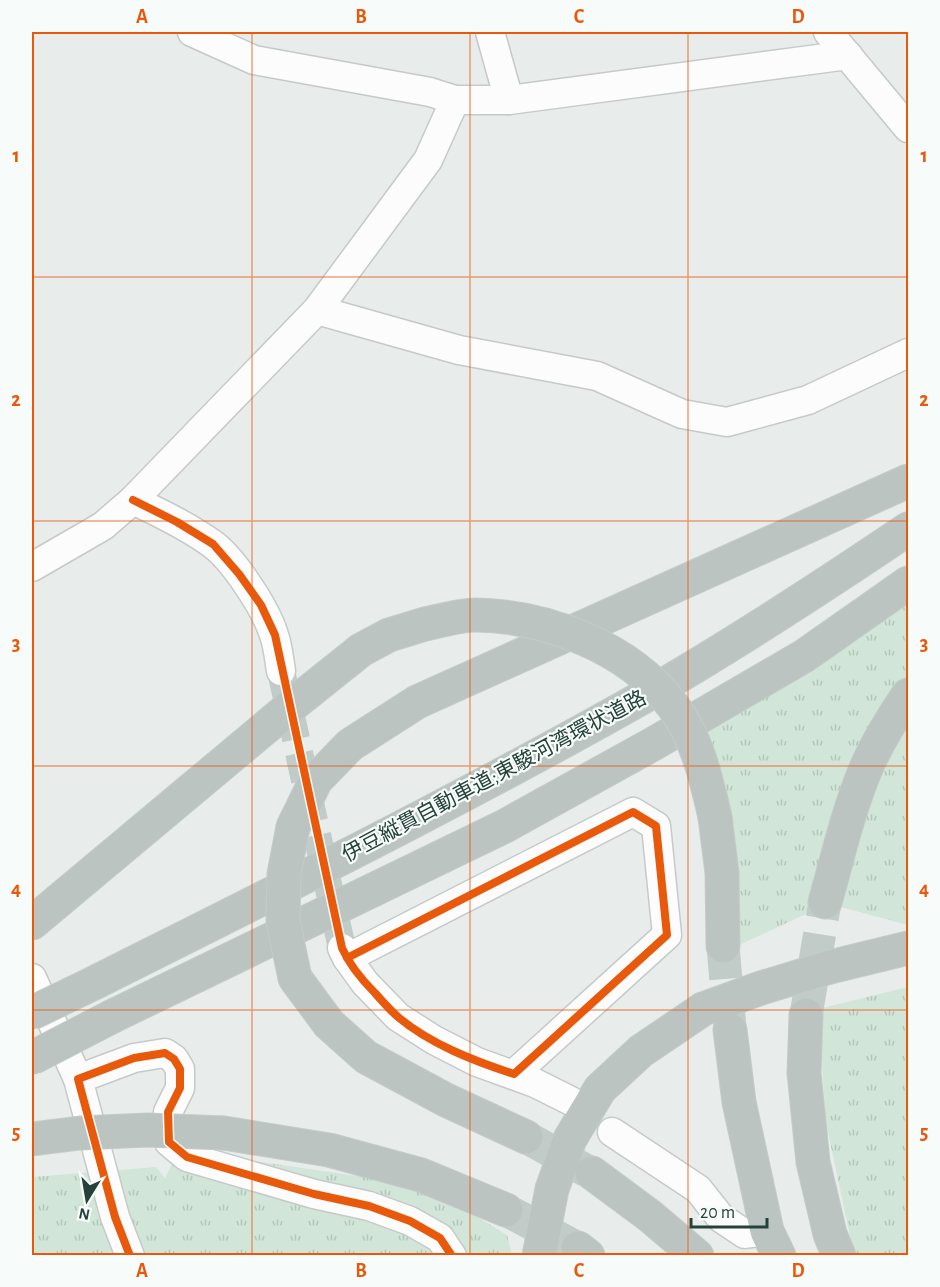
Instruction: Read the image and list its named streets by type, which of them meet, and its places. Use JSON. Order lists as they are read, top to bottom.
{
  "streets": {
    "highway": ["伊豆縦貫自動車道;東駿河湾環状道路"]
  },
  "scale_bar": "20 m",
  "north": "bottom",
  "grid": {
    "columns": [
      "A",
      "B",
      "C",
      "D"
    ],
    "rows": [
      "1",
      "2",
      "3",
      "4",
      "5"
    ]
  }
}
